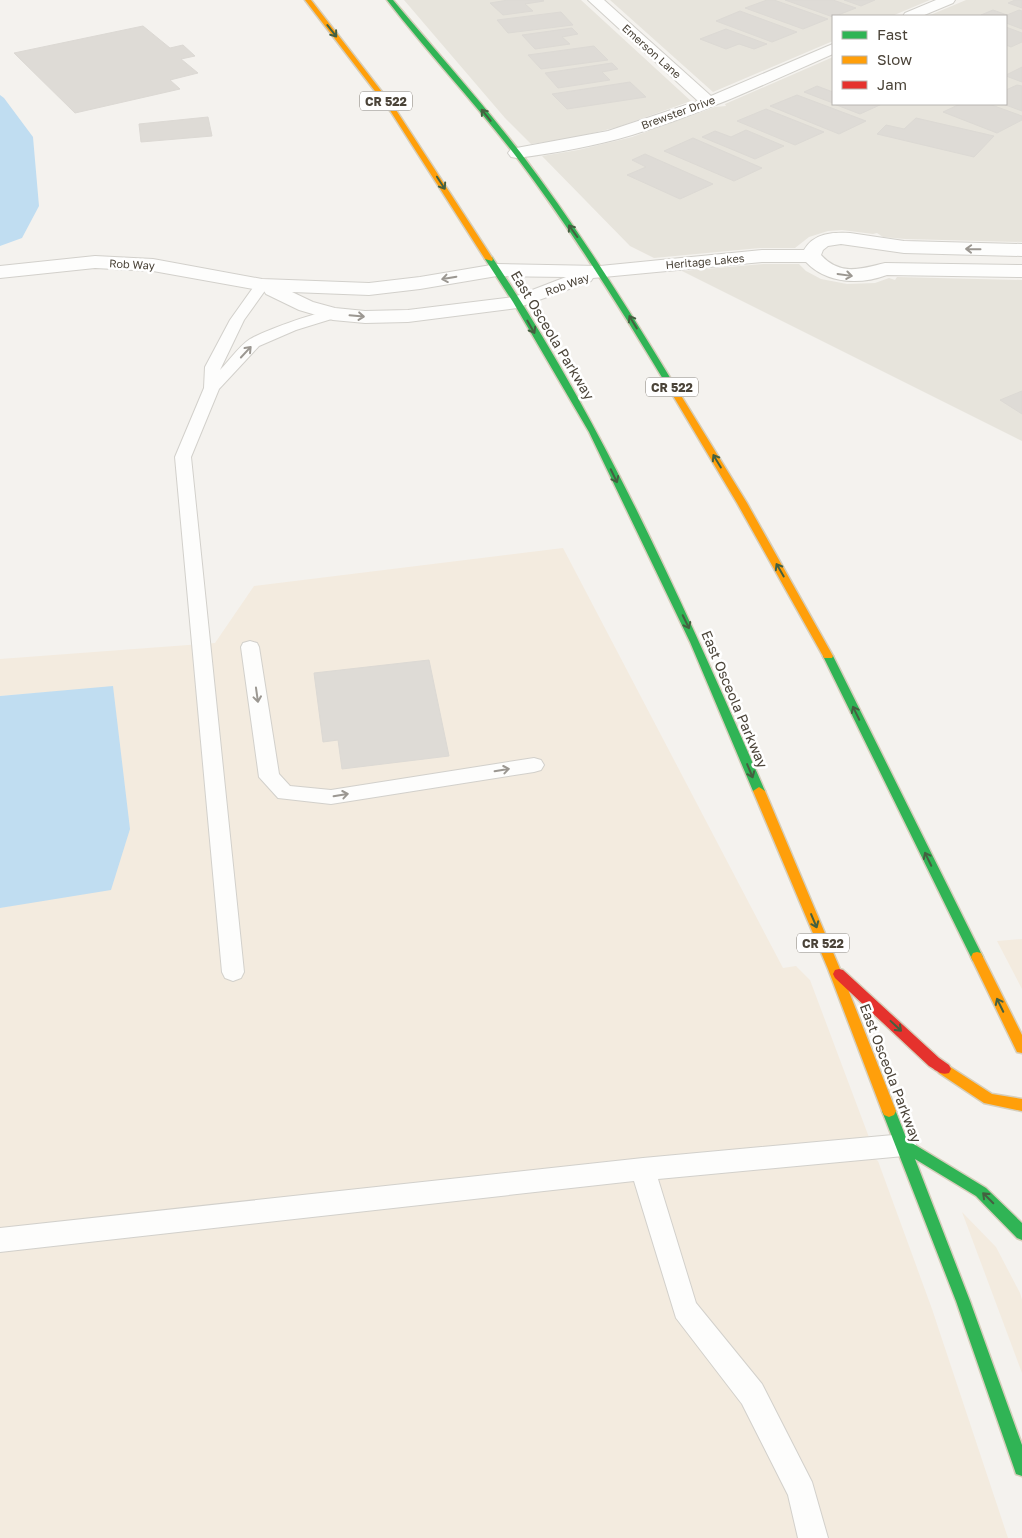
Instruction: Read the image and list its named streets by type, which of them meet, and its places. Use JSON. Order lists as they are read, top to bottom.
{
  "streets": {
    "main road": ["CR 522", "East Osceola Parkway"],
    "street": [
      "Emerson Lane",
      "Brewster Drive",
      "Heritage Lakes",
      "Rob Way"
    ]
  },
  "crossings": [
    ["Emerson Lane", "Brewster Drive"],
    ["CR 522", "Brewster Drive"],
    ["CR 522", "Heritage Lakes"],
    ["CR 522", "Rob Way"],
    ["Heritage Lakes", "Rob Way"],
    ["Rob Way", "East Osceola Parkway"]
  ],
  "legend": ["Fast", "Slow", "Jam"]
}
